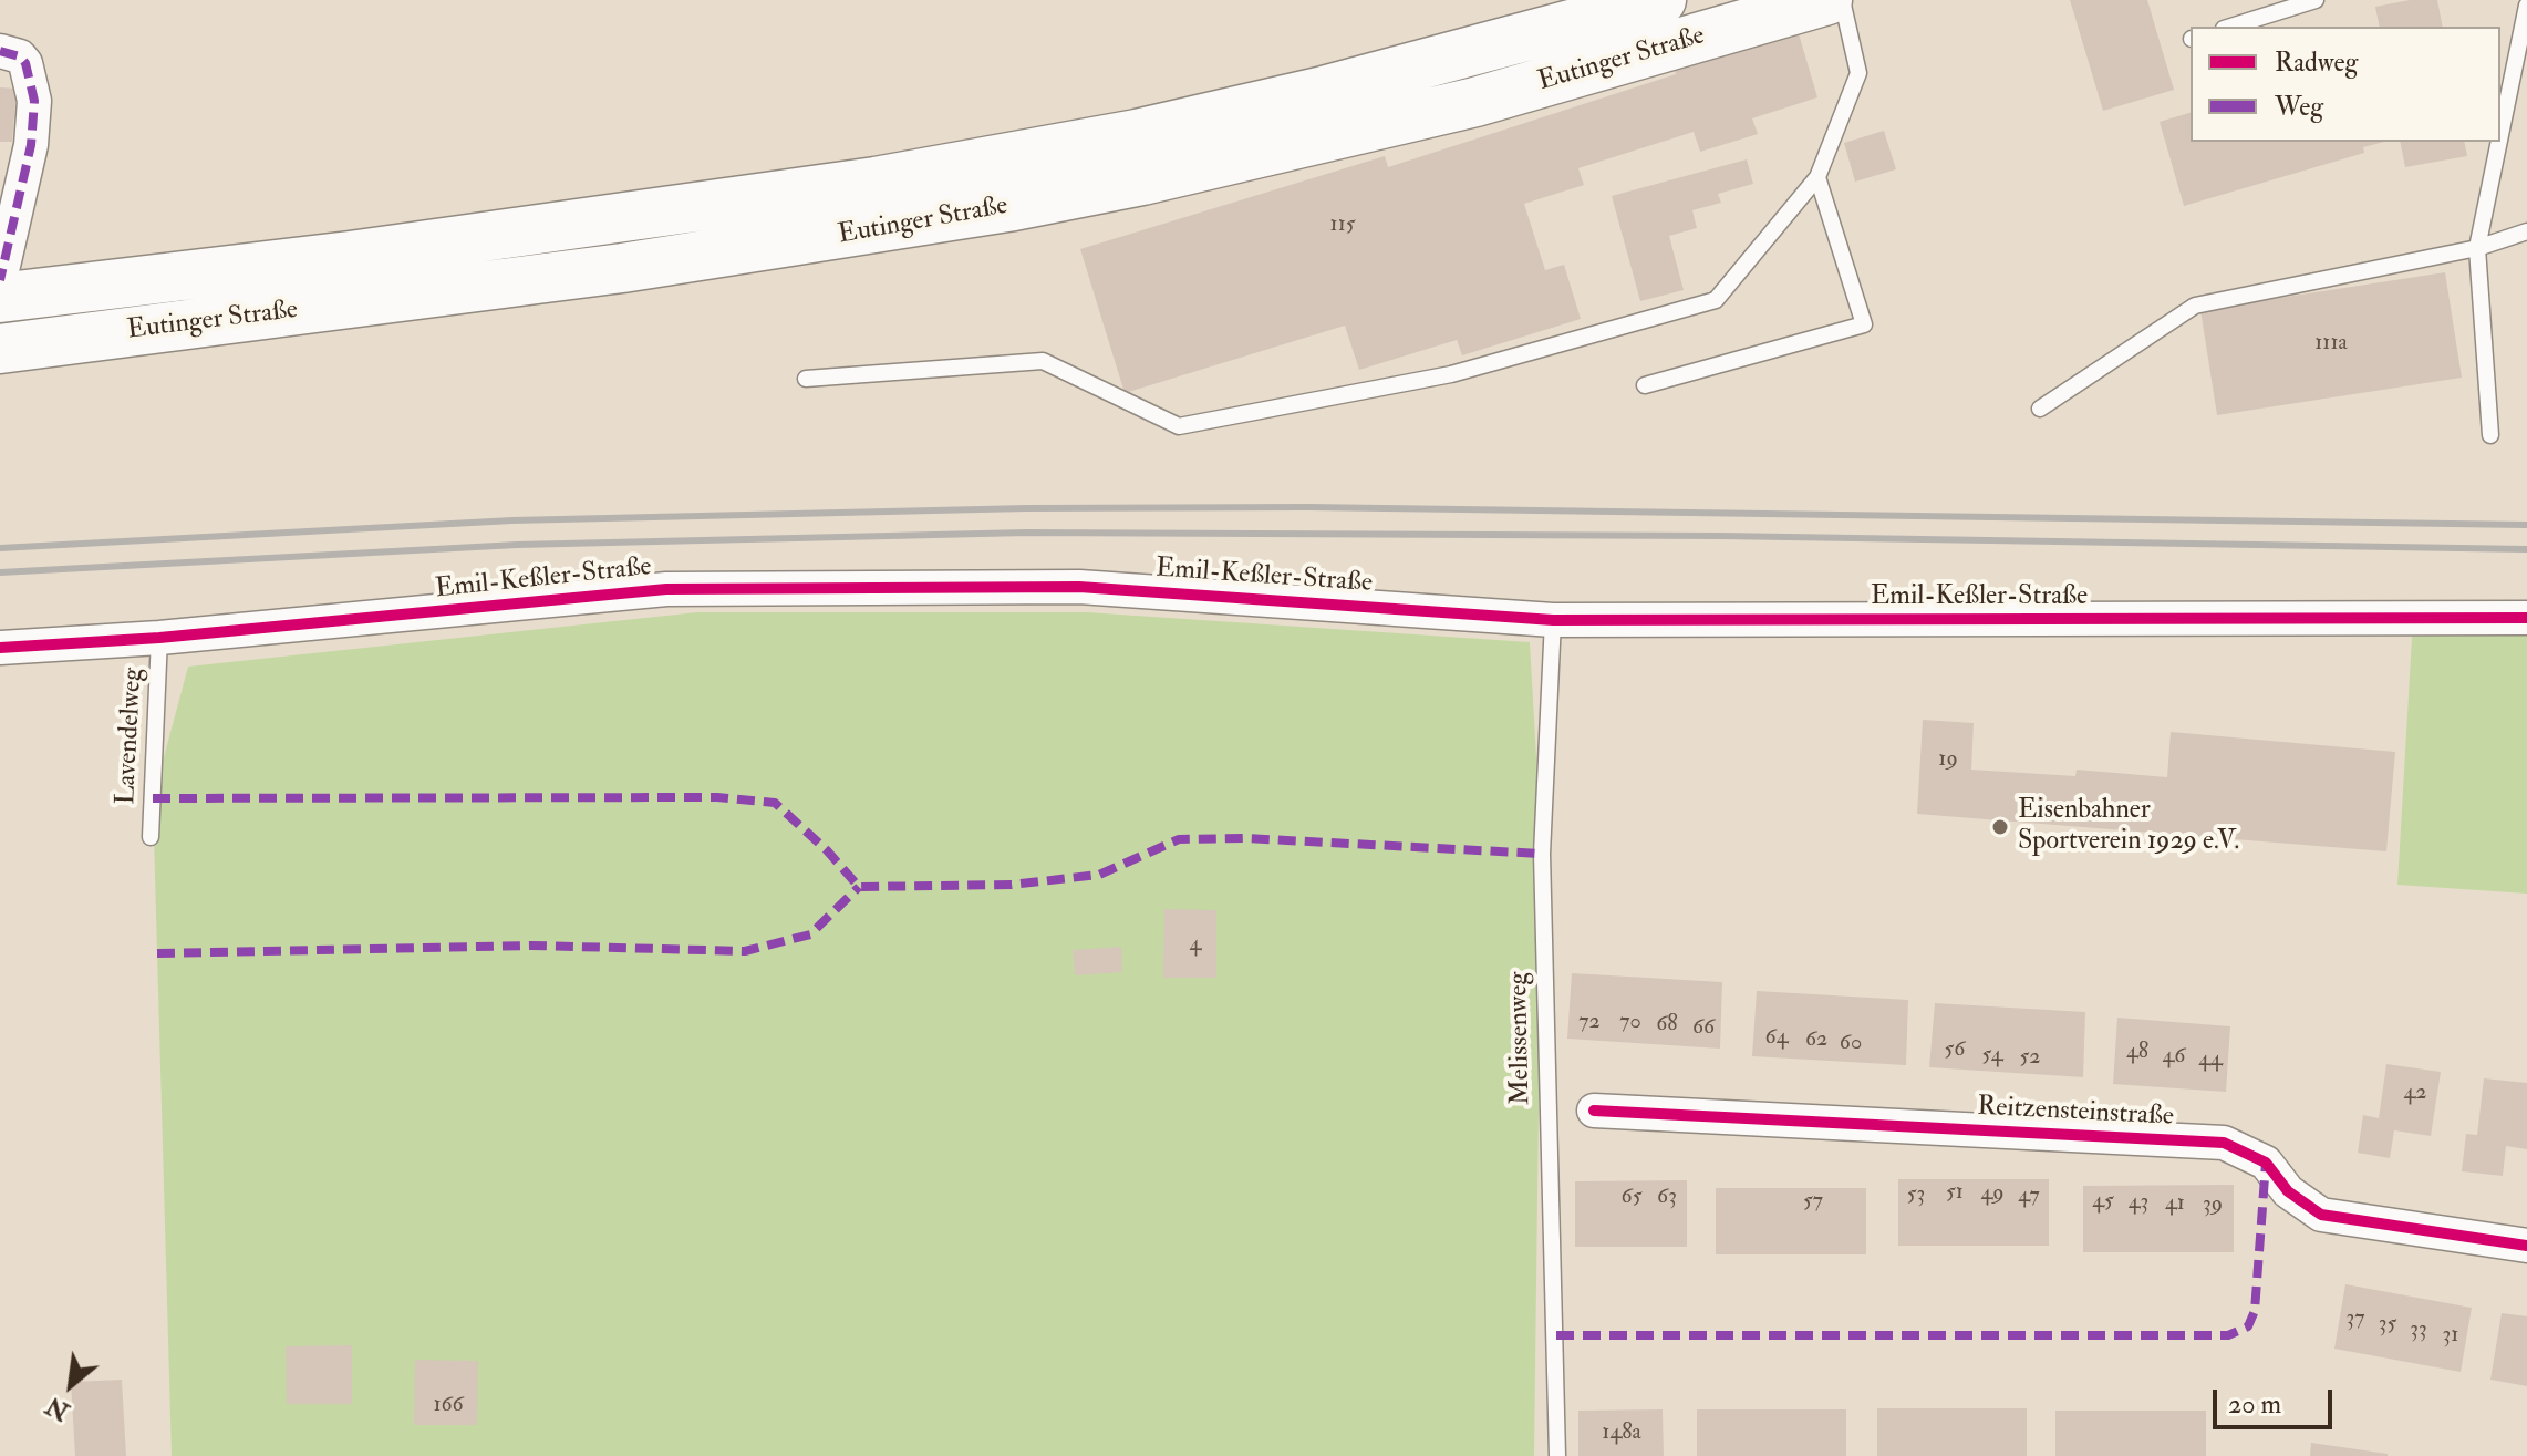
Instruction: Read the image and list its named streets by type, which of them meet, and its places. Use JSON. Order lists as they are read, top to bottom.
{
  "streets": {
    "main road": ["Eutinger Straße"],
    "street": ["Emil-Keßler-Straße", "Reitzensteinstraße"],
    "lane": ["Lavendelweg", "Melissenweg"]
  },
  "crossings": [
    ["Emil-Keßler-Straße", "Lavendelweg"],
    ["Emil-Keßler-Straße", "Melissenweg"]
  ],
  "places": ["Eisenbahner Sportverein 1929 e.V."],
  "house_numbers": [
    "115",
    "111a",
    "19",
    "4",
    "72",
    "70",
    "68",
    "66",
    "64",
    "62",
    "60",
    "56",
    "48",
    "54",
    "46",
    "52",
    "44",
    "42",
    "51",
    "49",
    "53",
    "47",
    "65",
    "63",
    "57",
    "45",
    "43",
    "41",
    "39",
    "37",
    "35",
    "33",
    "31",
    "166",
    "148a"
  ],
  "legend": ["Radweg", "Weg"],
  "scale_bar": "20 m",
  "north": "bottom left"
}
